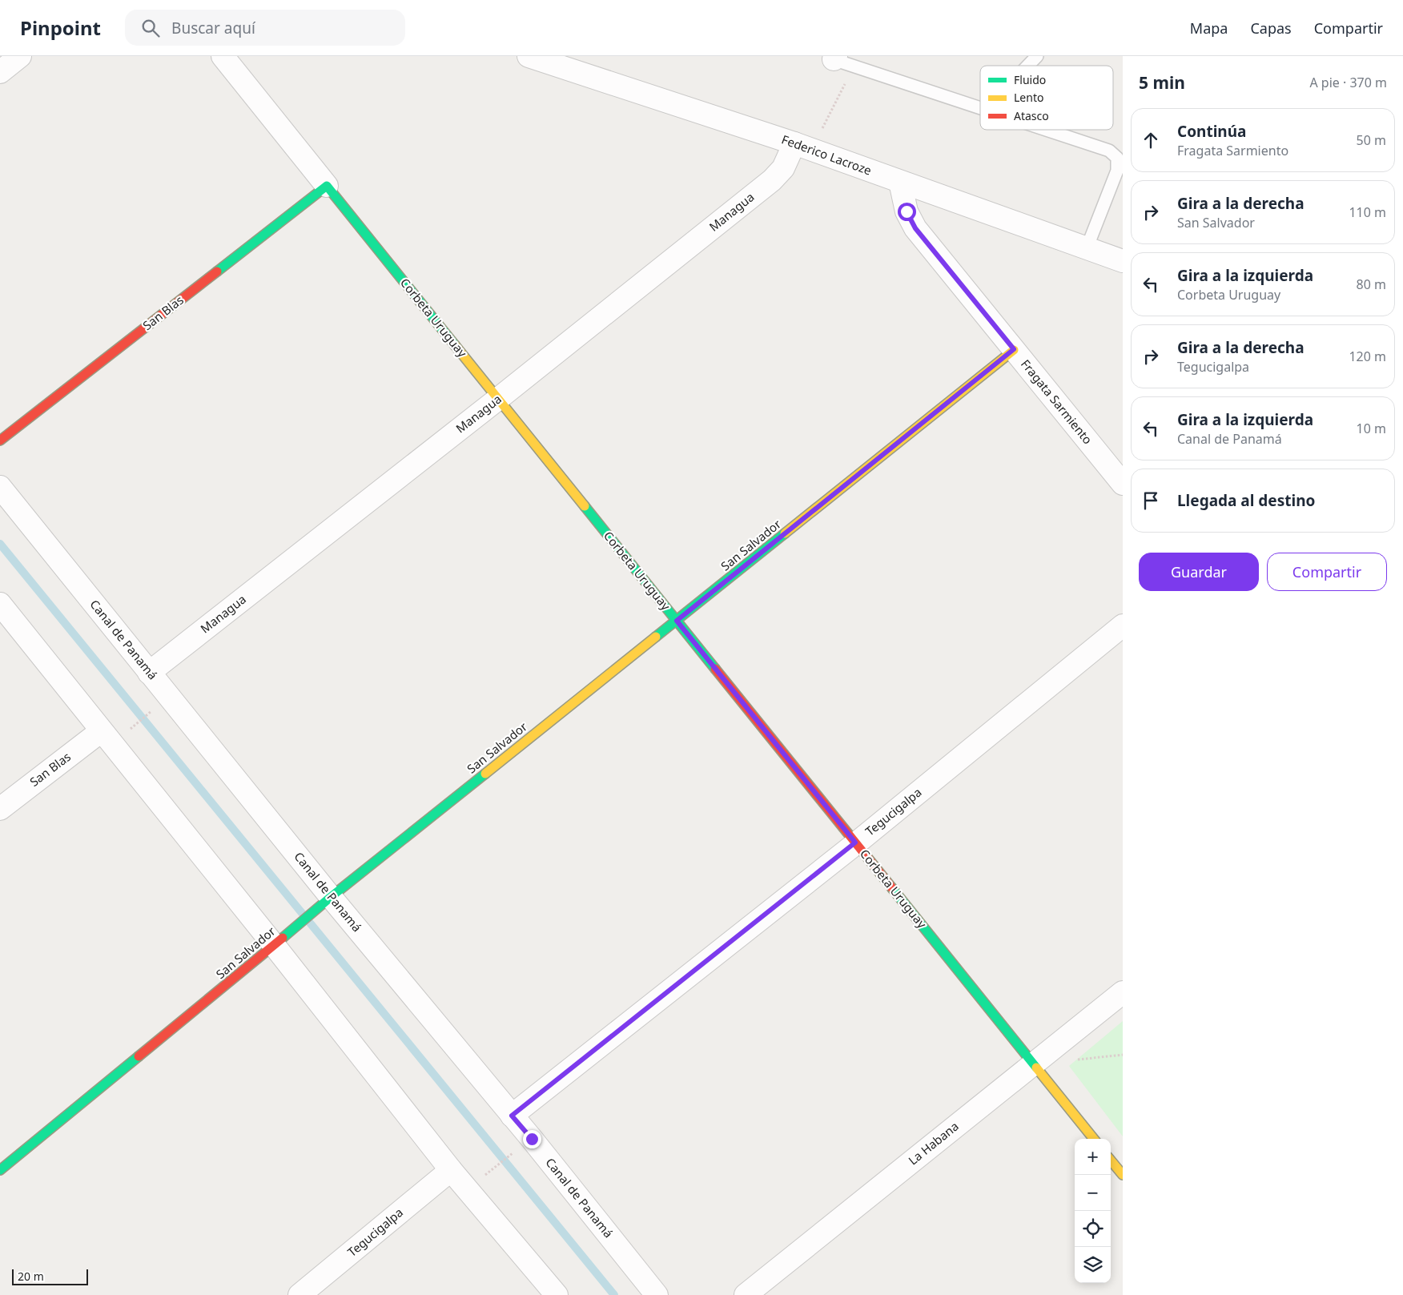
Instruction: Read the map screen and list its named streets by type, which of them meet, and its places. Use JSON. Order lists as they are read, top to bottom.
{
  "streets": {
    "street": [
      "Federico Lacroze",
      "Managua",
      "San Blas",
      "Corbeta Uruguay",
      "Fragata Sarmiento",
      "San Salvador",
      "Canal de Panamá",
      "Tegucigalpa",
      "La Habana"
    ]
  },
  "crossings": [
    ["Federico Lacroze", "Managua"],
    ["Federico Lacroze", "Fragata Sarmiento"],
    ["Managua", "Corbeta Uruguay"],
    ["Managua", "Canal de Panamá"],
    ["San Blas", "Corbeta Uruguay"],
    ["Corbeta Uruguay", "San Salvador"],
    ["Corbeta Uruguay", "Tegucigalpa"],
    ["Corbeta Uruguay", "La Habana"],
    ["Fragata Sarmiento", "San Salvador"],
    ["San Salvador", "Canal de Panamá"],
    ["Canal de Panamá", "Tegucigalpa"]
  ],
  "legend": ["Fluido", "Lento", "Atasco"],
  "scale_bar": "20 m",
  "page": {
    "header": "Pinpoint",
    "search": "Buscar aquí",
    "nav": ["Mapa", "Capas", "Compartir"],
    "heading": ["5 min", "A pie · 370 m"],
    "list": [
      ["Continúa", "Fragata Sarmiento", "50 m"],
      ["Gira a la derecha", "San Salvador", "110 m"],
      ["Gira a la izquierda", "Corbeta Uruguay", "80 m"],
      ["Gira a la derecha", "Tegucigalpa", "120 m"],
      ["Gira a la izquierda", "Canal de Panamá", "10 m"],
      "Llegada al destino"
    ],
    "buttons": ["Guardar", "Compartir"],
    "map_buttons": ["+", "−"],
    "scale": "20 m"
  }
}
